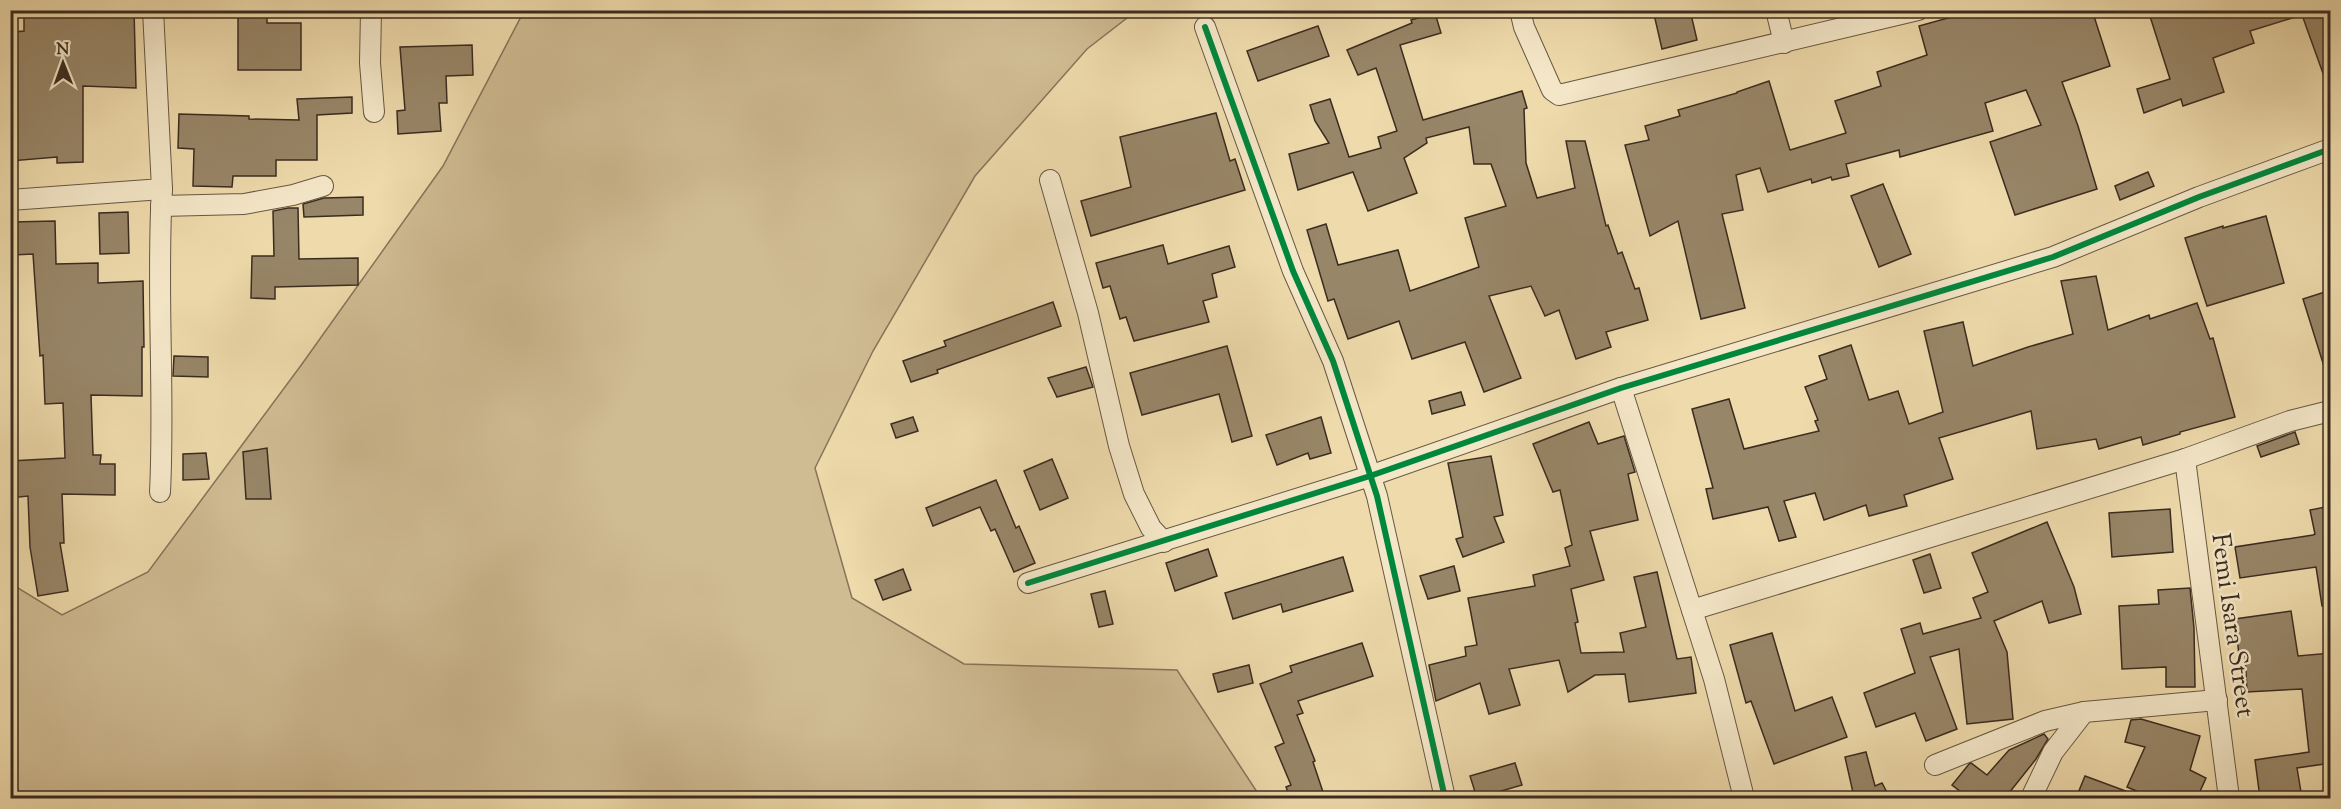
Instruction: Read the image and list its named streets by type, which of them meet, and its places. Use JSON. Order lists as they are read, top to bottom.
{
  "streets": {
    "street": ["Femi Isara Street"]
  },
  "north": "top"
}
